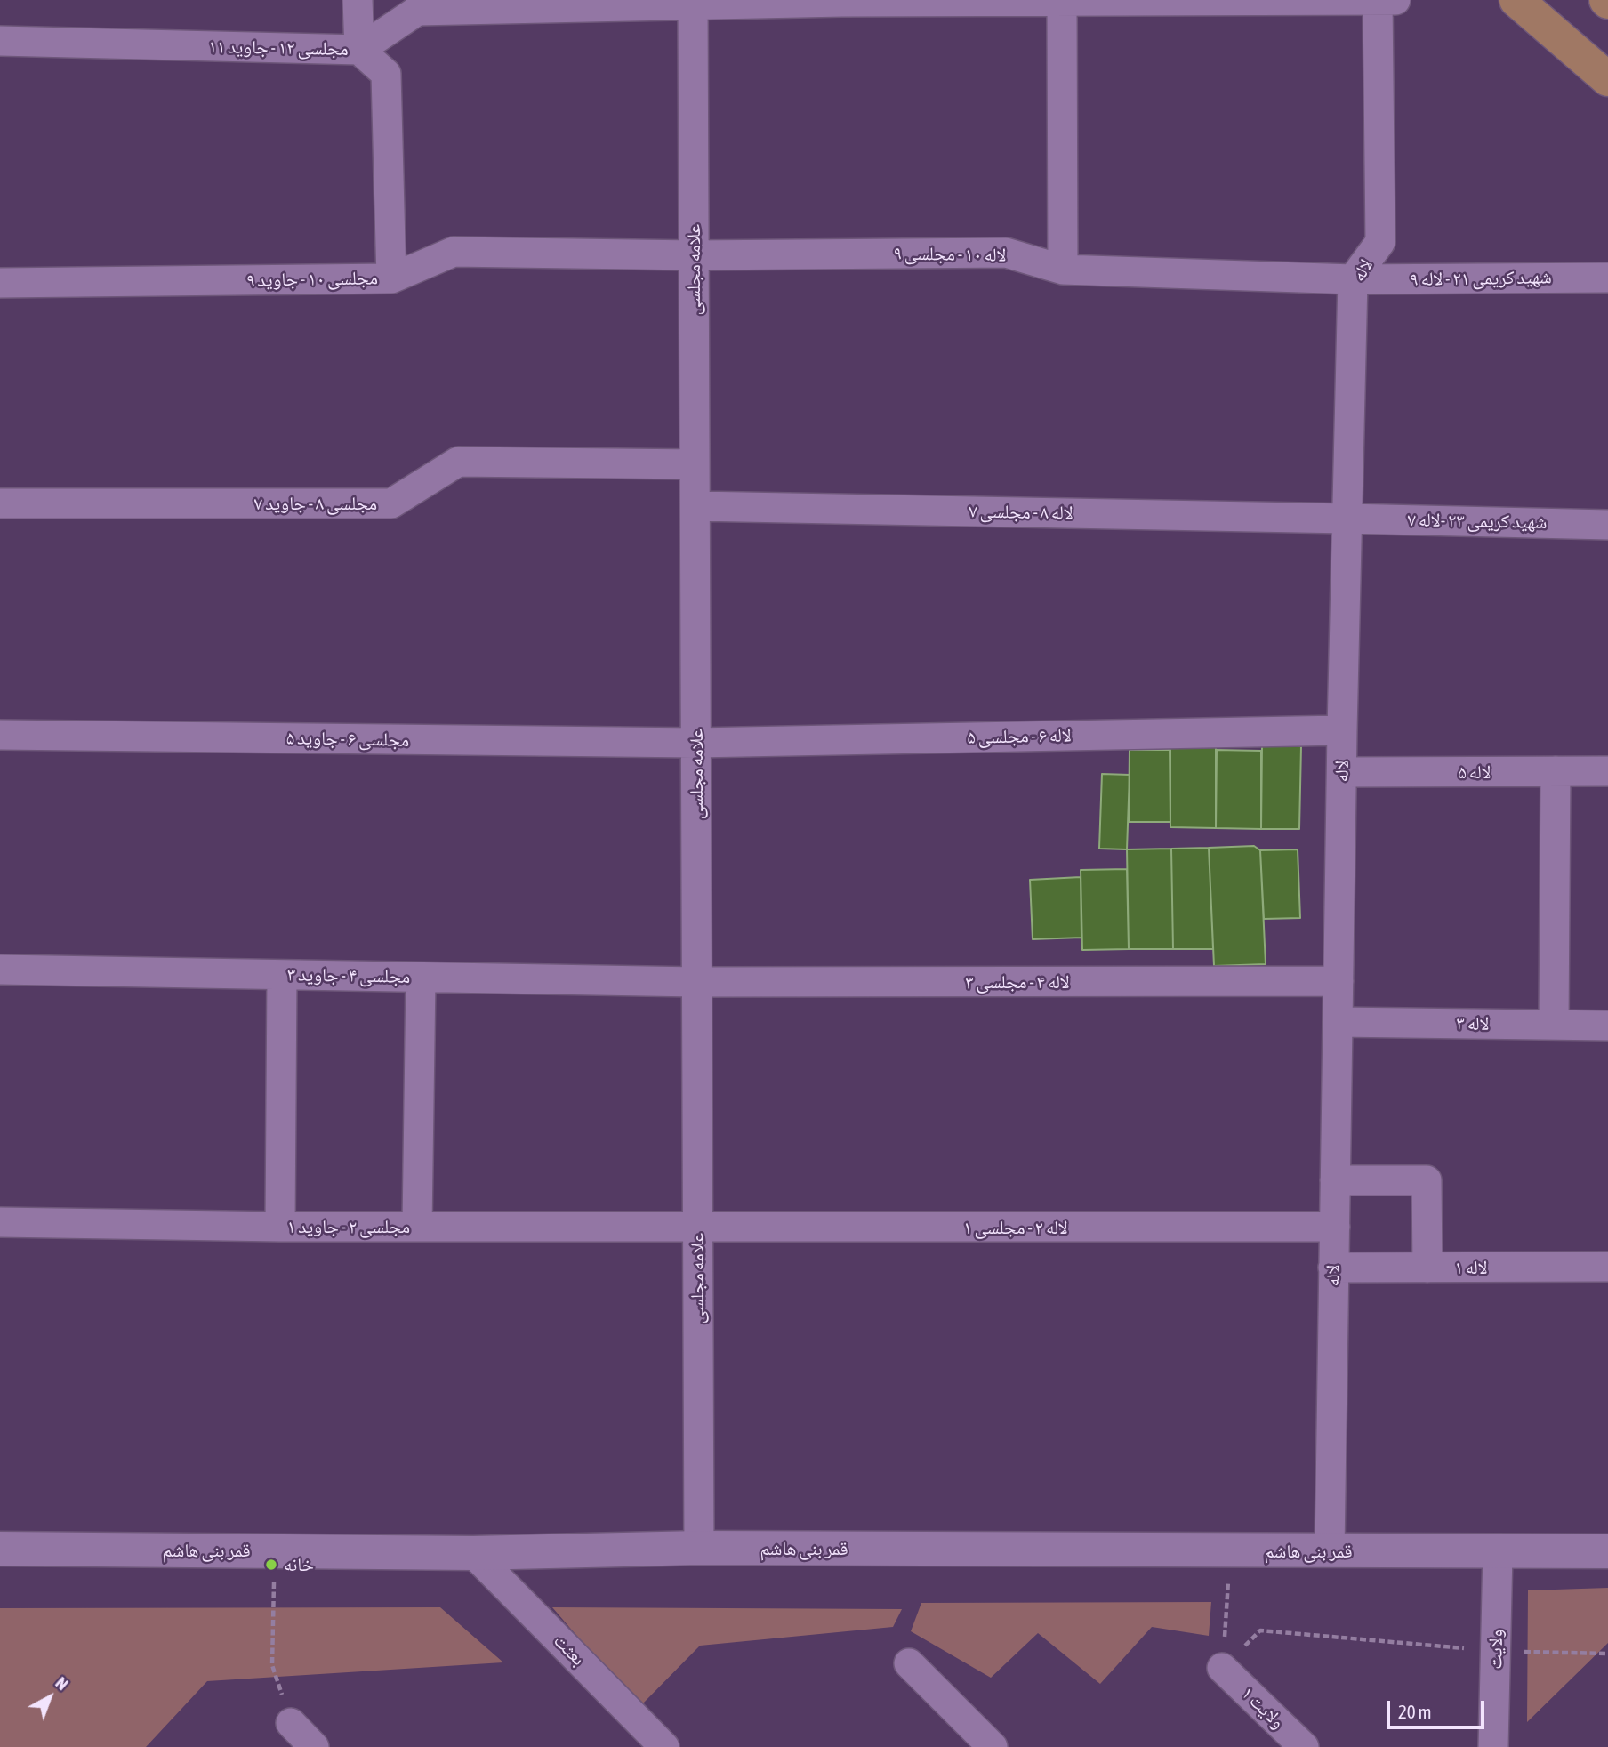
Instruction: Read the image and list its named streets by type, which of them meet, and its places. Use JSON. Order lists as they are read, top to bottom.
{
  "streets": {
    "street": [
      "مجلسی ۱۲ - جاوید ۱۱",
      "لاله ۱۰ - مجلسی ۹",
      "علامه مجلسی",
      "لاله",
      "شهید کریمی ۲۱ - لاله ۹",
      "مجلسی ۱۰ - جاوید ۹",
      "مجلسی ۸ - جاوید ۷",
      "لاله ۸ - مجلسی ۷",
      "شهید کریمی ۲۳ -لاله ۷",
      "لاله ۶ - مجلسی ۵",
      "مجلسی ۶ - جاوید ۵",
      "لاله ۵",
      "مجلسی ۴ - جاوید ۳",
      "لاله ۴ - مجلسی ۳",
      "لاله ۳",
      "مجلسی ۲ - جاوید ۱",
      "لاله ۲ - مجلسی ۱",
      "لاله ۱",
      "قمر بنی هاشم",
      "ولایت",
      "بعثت",
      "ولایت ۱"
    ]
  },
  "crossings": [
    ["مجلسی ۱۲ - جاوید ۱۱", "علامه مجلسی"],
    ["مجلسی ۱۲ - جاوید ۱۱", "لاله"],
    ["لاله ۱۰ - مجلسی ۹", "علامه مجلسی"],
    ["لاله ۱۰ - مجلسی ۹", "لاله"],
    ["لاله ۱۰ - مجلسی ۹", "شهید کریمی ۲۱ - لاله ۹"],
    ["لاله ۱۰ - مجلسی ۹", "مجلسی ۱۰ - جاوید ۹"],
    ["علامه مجلسی", "مجلسی ۱۰ - جاوید ۹"],
    ["علامه مجلسی", "مجلسی ۸ - جاوید ۷"],
    ["علامه مجلسی", "لاله ۸ - مجلسی ۷"],
    ["علامه مجلسی", "لاله ۶ - مجلسی ۵"],
    ["علامه مجلسی", "مجلسی ۶ - جاوید ۵"],
    ["علامه مجلسی", "مجلسی ۴ - جاوید ۳"],
    ["علامه مجلسی", "لاله ۴ - مجلسی ۳"],
    ["علامه مجلسی", "مجلسی ۲ - جاوید ۱"],
    ["علامه مجلسی", "لاله ۲ - مجلسی ۱"],
    ["علامه مجلسی", "قمر بنی هاشم"],
    ["لاله", "شهید کریمی ۲۱ - لاله ۹"],
    ["لاله", "لاله ۸ - مجلسی ۷"],
    ["لاله", "شهید کریمی ۲۳ -لاله ۷"],
    ["لاله", "لاله ۶ - مجلسی ۵"],
    ["لاله", "لاله ۵"],
    ["لاله", "لاله ۴ - مجلسی ۳"],
    ["لاله", "لاله ۳"],
    ["لاله", "لاله ۲ - مجلسی ۱"],
    ["لاله", "لاله ۱"],
    ["لاله", "قمر بنی هاشم"],
    ["لاله ۸ - مجلسی ۷", "شهید کریمی ۲۳ -لاله ۷"],
    ["لاله ۶ - مجلسی ۵", "مجلسی ۶ - جاوید ۵"],
    ["مجلسی ۴ - جاوید ۳", "لاله ۴ - مجلسی ۳"],
    ["مجلسی ۲ - جاوید ۱", "لاله ۲ - مجلسی ۱"],
    ["قمر بنی هاشم", "ولایت"],
    ["قمر بنی هاشم", "بعثت"]
  ],
  "places": ["خانه"],
  "scale_bar": "20 m",
  "north": "top right"
}
